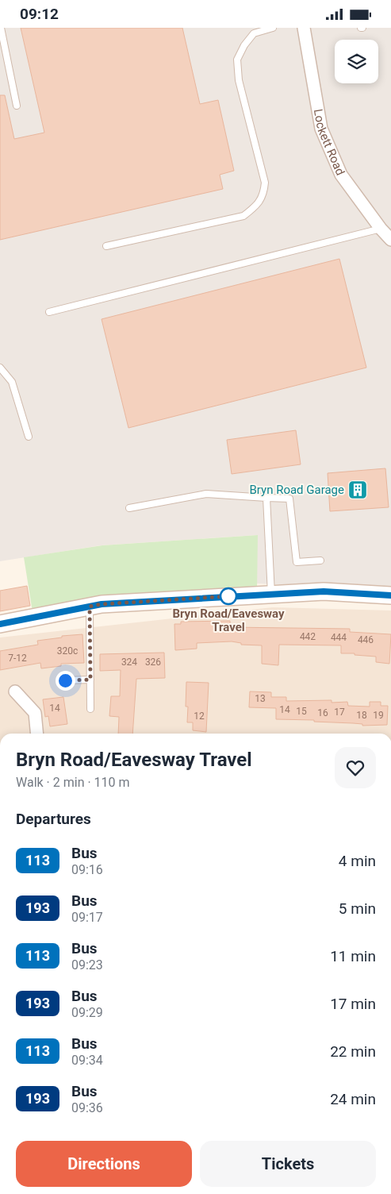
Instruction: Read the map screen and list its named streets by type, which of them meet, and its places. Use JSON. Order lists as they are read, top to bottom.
{
  "streets": {
    "street": ["Lockett Road"]
  },
  "places": {
    "building": ["Bryn Road Garage"],
    "other": ["Bryn Road/Eavesway Travel"]
  },
  "lines": ["bus line 113"],
  "house_numbers": [
    "442",
    "444",
    "446",
    "320c",
    "7-12",
    "324",
    "326",
    "13",
    "14",
    "14",
    "15",
    "17",
    "16",
    "18",
    "19",
    "12"
  ],
  "page": {
    "status": "09:12",
    "heading": [
      ["Bryn Road/Eavesway Travel", "Walk · 2 min · 110 m"],
      "Departures"
    ],
    "list": [
      {
        "mark": "113",
        "name": "Bus",
        "note": "09:16",
        "value": "4 min"
      },
      {
        "mark": "193",
        "name": "Bus",
        "note": "09:17",
        "value": "5 min"
      },
      {
        "mark": "113",
        "name": "Bus",
        "note": "09:23",
        "value": "11 min"
      },
      {
        "mark": "193",
        "name": "Bus",
        "note": "09:29",
        "value": "17 min"
      },
      {
        "mark": "113",
        "name": "Bus",
        "note": "09:34",
        "value": "22 min"
      },
      {
        "mark": "193",
        "name": "Bus",
        "note": "09:36",
        "value": "24 min"
      }
    ],
    "buttons": ["Directions", "Tickets"]
  }
}
